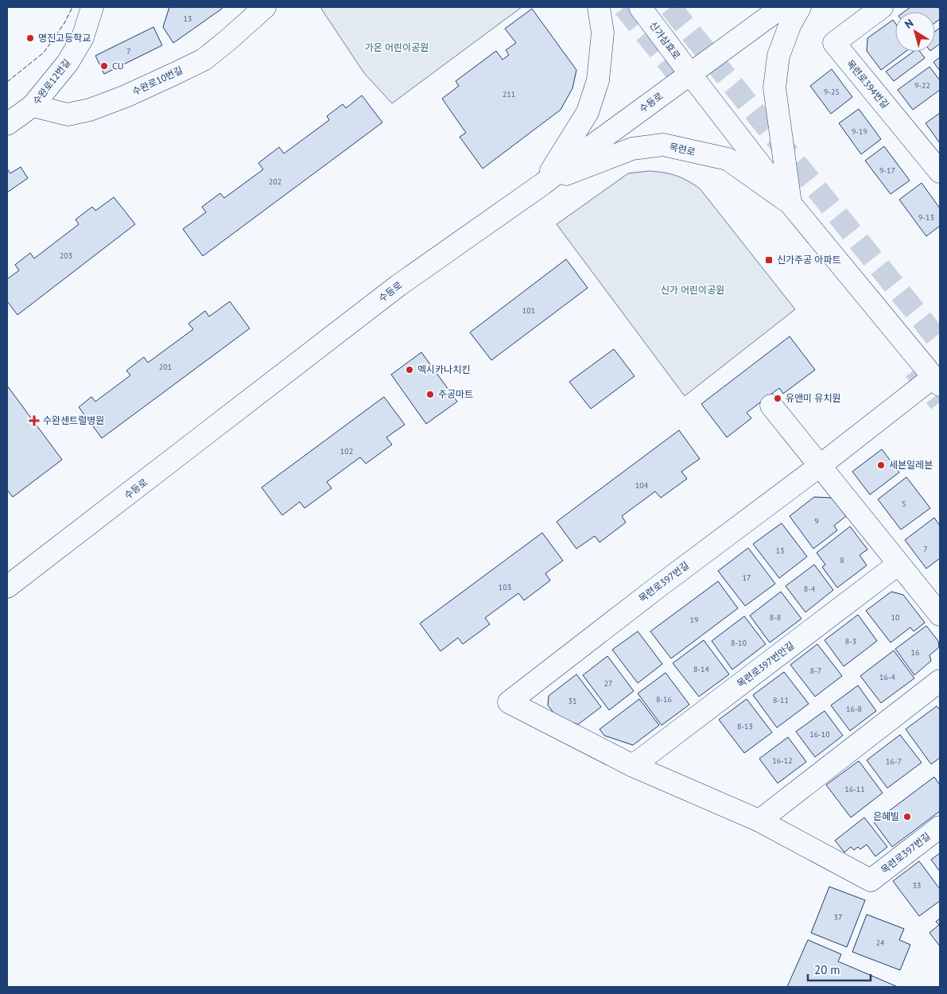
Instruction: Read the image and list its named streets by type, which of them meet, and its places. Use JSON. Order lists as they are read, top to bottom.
{
  "streets": {
    "street": [
      "신가삼효로",
      "수완로10번길",
      "수완로12번길",
      "목련로394번길",
      "수등로",
      "목련로",
      "목련로397번길",
      "목련로397번안길"
    ]
  },
  "crossings": [
    ["신가삼효로", "수등로"],
    ["신가삼효로", "목련로"],
    ["수완로10번길", "수완로12번길"],
    ["수등로", "목련로"],
    ["목련로", "목련로397번길"],
    ["목련로397번길", "목련로397번안길"]
  ],
  "parks": ["가온 어린이공원", "신가 어린이공원"],
  "places": {
    "other": [
      "명진고등학교",
      "CU",
      "멕시카나치킨",
      "주공마트",
      "유앤미 유치원",
      "세븐일레븐",
      "은혜빌"
    ],
    "transit": ["신가주공 아파트"],
    "health": ["수완센트럴병원"]
  },
  "house_numbers": [
    "13",
    "7",
    "9-22",
    "9-25",
    "211",
    "9-19",
    "9-17",
    "202",
    "9-13",
    "203",
    "101",
    "201",
    "102",
    "104",
    "5",
    "9",
    "7",
    "13",
    "8",
    "17",
    "103",
    "8-4",
    "8-8",
    "10",
    "19",
    "8-3",
    "8-10",
    "16",
    "8-14",
    "8-7",
    "16-4",
    "27",
    "8-16",
    "8-11",
    "31",
    "16-8",
    "8-13",
    "16-10",
    "16-12",
    "16-7",
    "16-11",
    "33",
    "37",
    "24"
  ],
  "scale_bar": "20 m",
  "north": "top left"
}
